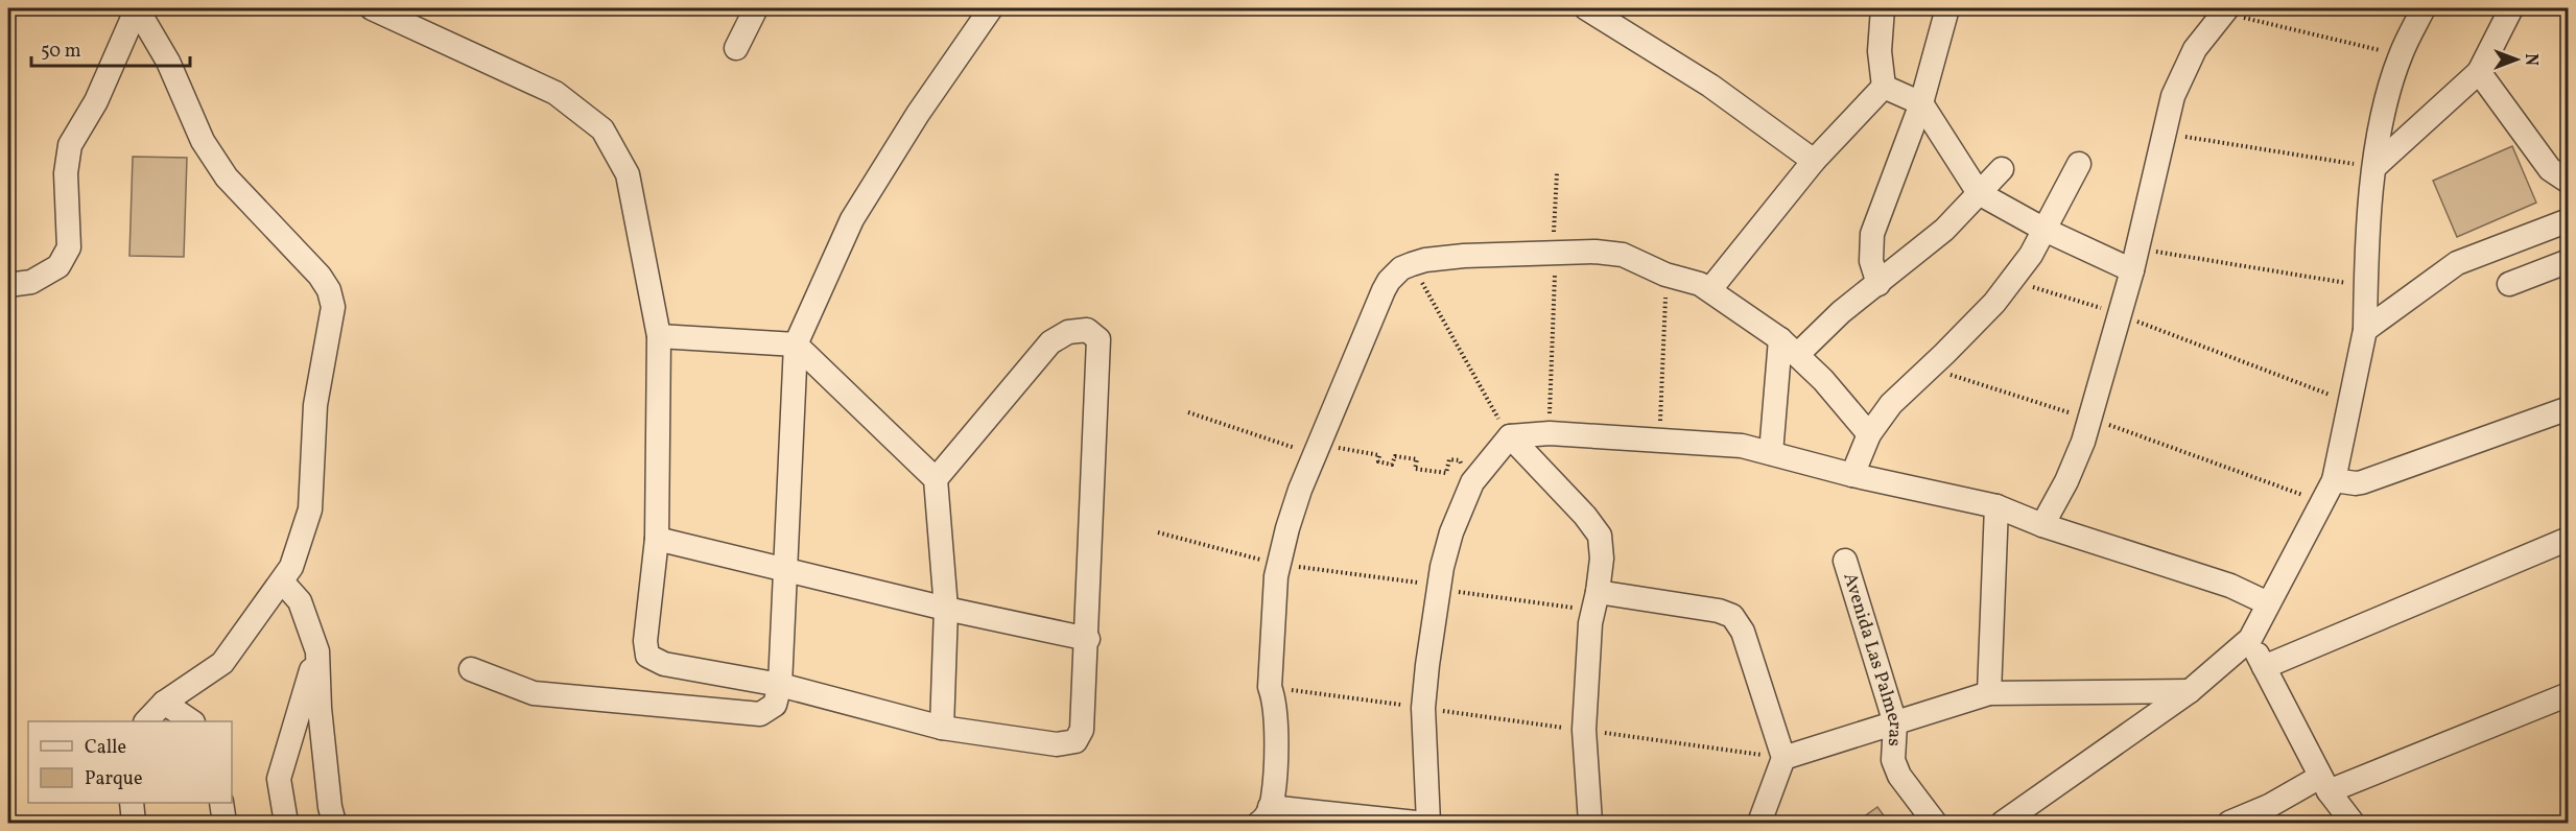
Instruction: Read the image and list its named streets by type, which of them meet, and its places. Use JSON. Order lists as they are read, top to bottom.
{
  "streets": {
    "street": ["Avenida Las Palmeras"]
  },
  "legend": ["Calle", "Parque"],
  "scale_bar": "50 m",
  "north": "right"
}
